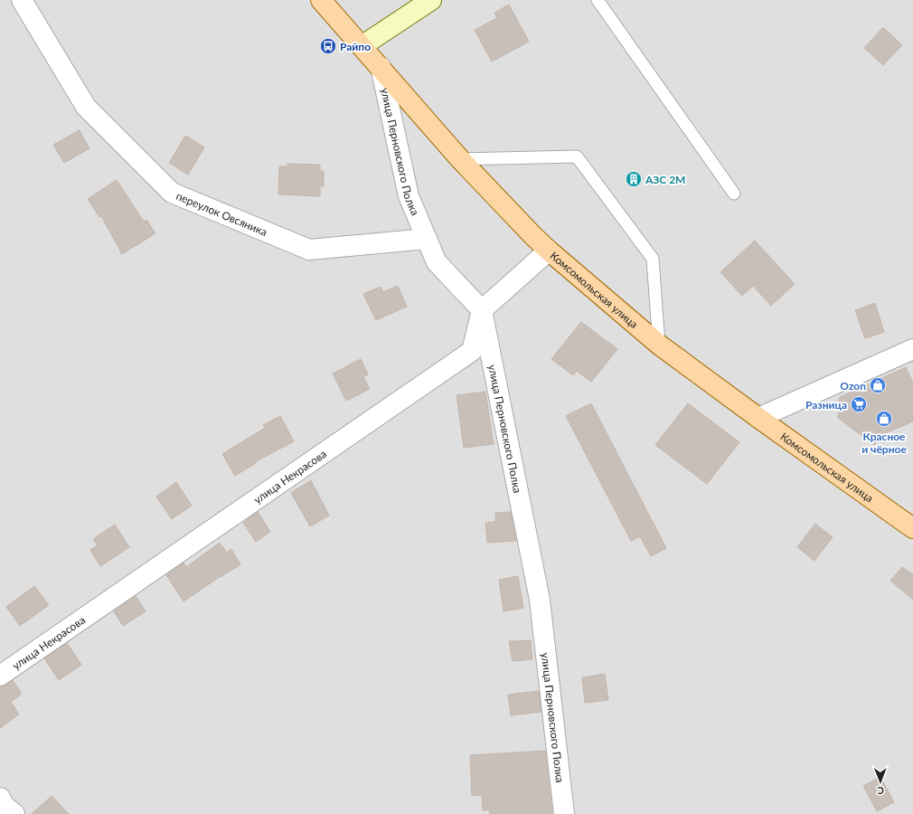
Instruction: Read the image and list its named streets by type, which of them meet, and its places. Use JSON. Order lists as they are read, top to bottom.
{
  "streets": {
    "main road": ["Комсомольская улица"],
    "street": ["улица Перновского Полка", "переулок Овсяника", "улица Некрасова"]
  },
  "crossings": [
    ["улица Перновского Полка", "переулок Овсяника"],
    ["улица Перновского Полка", "Комсомольская улица"],
    ["улица Перновского Полка", "улица Некрасова"]
  ],
  "places": {
    "bus stop": ["Райпо"],
    "building": ["АЗС 2М"],
    "shop": ["Ozon", "Красное и чёрное"],
    "supermarket": ["Разница"]
  },
  "north": "bottom"
}
